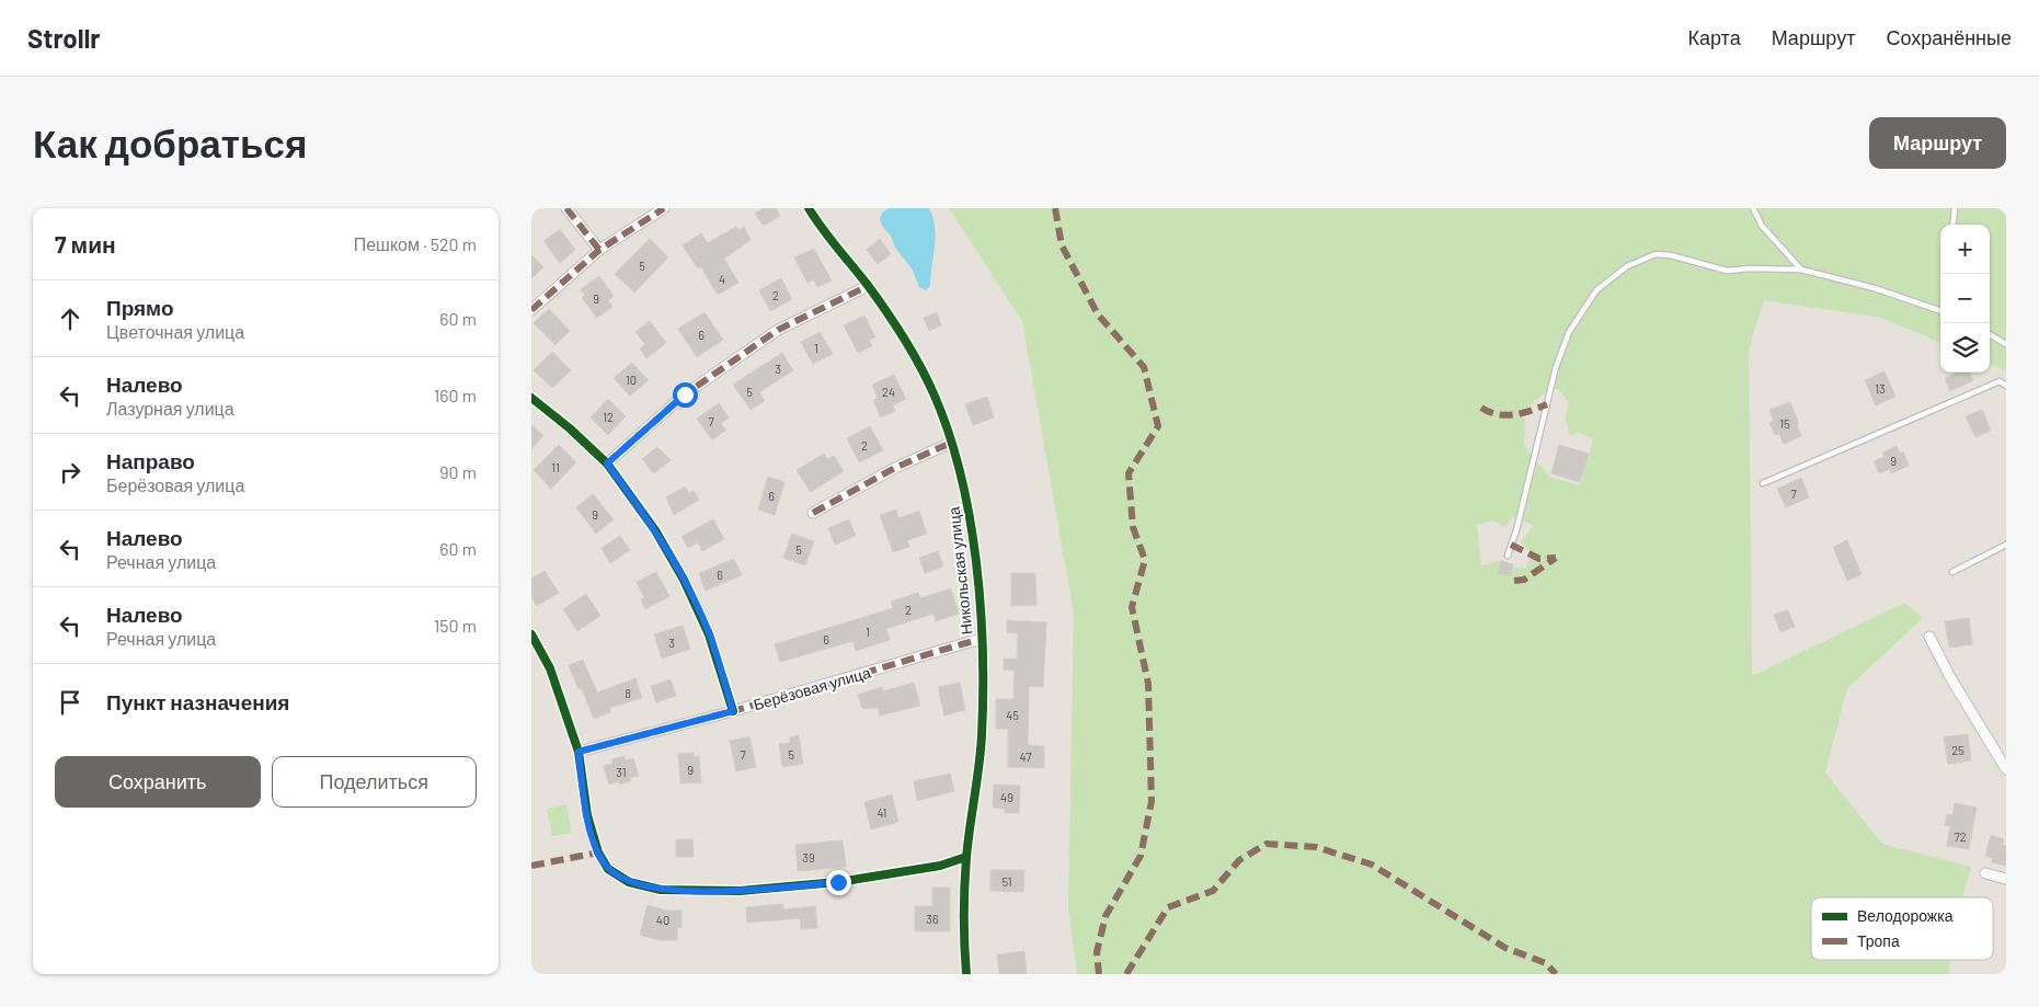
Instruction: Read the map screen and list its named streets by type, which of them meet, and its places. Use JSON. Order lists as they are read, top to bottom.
{
  "streets": {
    "street": ["Никольская улица", "Берёзовая улица"]
  },
  "crossings": [
    ["Никольская улица", "Берёзовая улица"]
  ],
  "house_numbers": [
    "5",
    "4",
    "2",
    "9",
    "6",
    "1",
    "3",
    "10",
    "13",
    "5",
    "24",
    "12",
    "7",
    "15",
    "2",
    "9",
    "11",
    "7",
    "6",
    "9",
    "5",
    "6",
    "2",
    "1",
    "6",
    "3",
    "8",
    "45",
    "25",
    "7",
    "5",
    "47",
    "9",
    "31",
    "49",
    "41",
    "72",
    "39",
    "51",
    "36",
    "40"
  ],
  "legend": ["Велодорожка", "Тропа"],
  "page": {
    "header": "Strollr",
    "nav": ["Карта", "Маршрут", "Сохранённые"],
    "buttons": [
      "Маршрут",
      ["Сохранить", "Поделиться"]
    ],
    "title": "Как добраться",
    "heading": ["7 мин", "Пешком · 520 m"],
    "map_buttons": ["+", "−"],
    "list": [
      ["Прямо", "Цветочная улица", "60 m"],
      ["Налево", "Лазурная улица", "160 m"],
      ["Направо", "Берёзовая улица", "90 m"],
      ["Налево", "Речная улица", "60 m"],
      ["Налево", "Речная улица", "150 m"],
      "Пункт назначения"
    ]
  }
}
